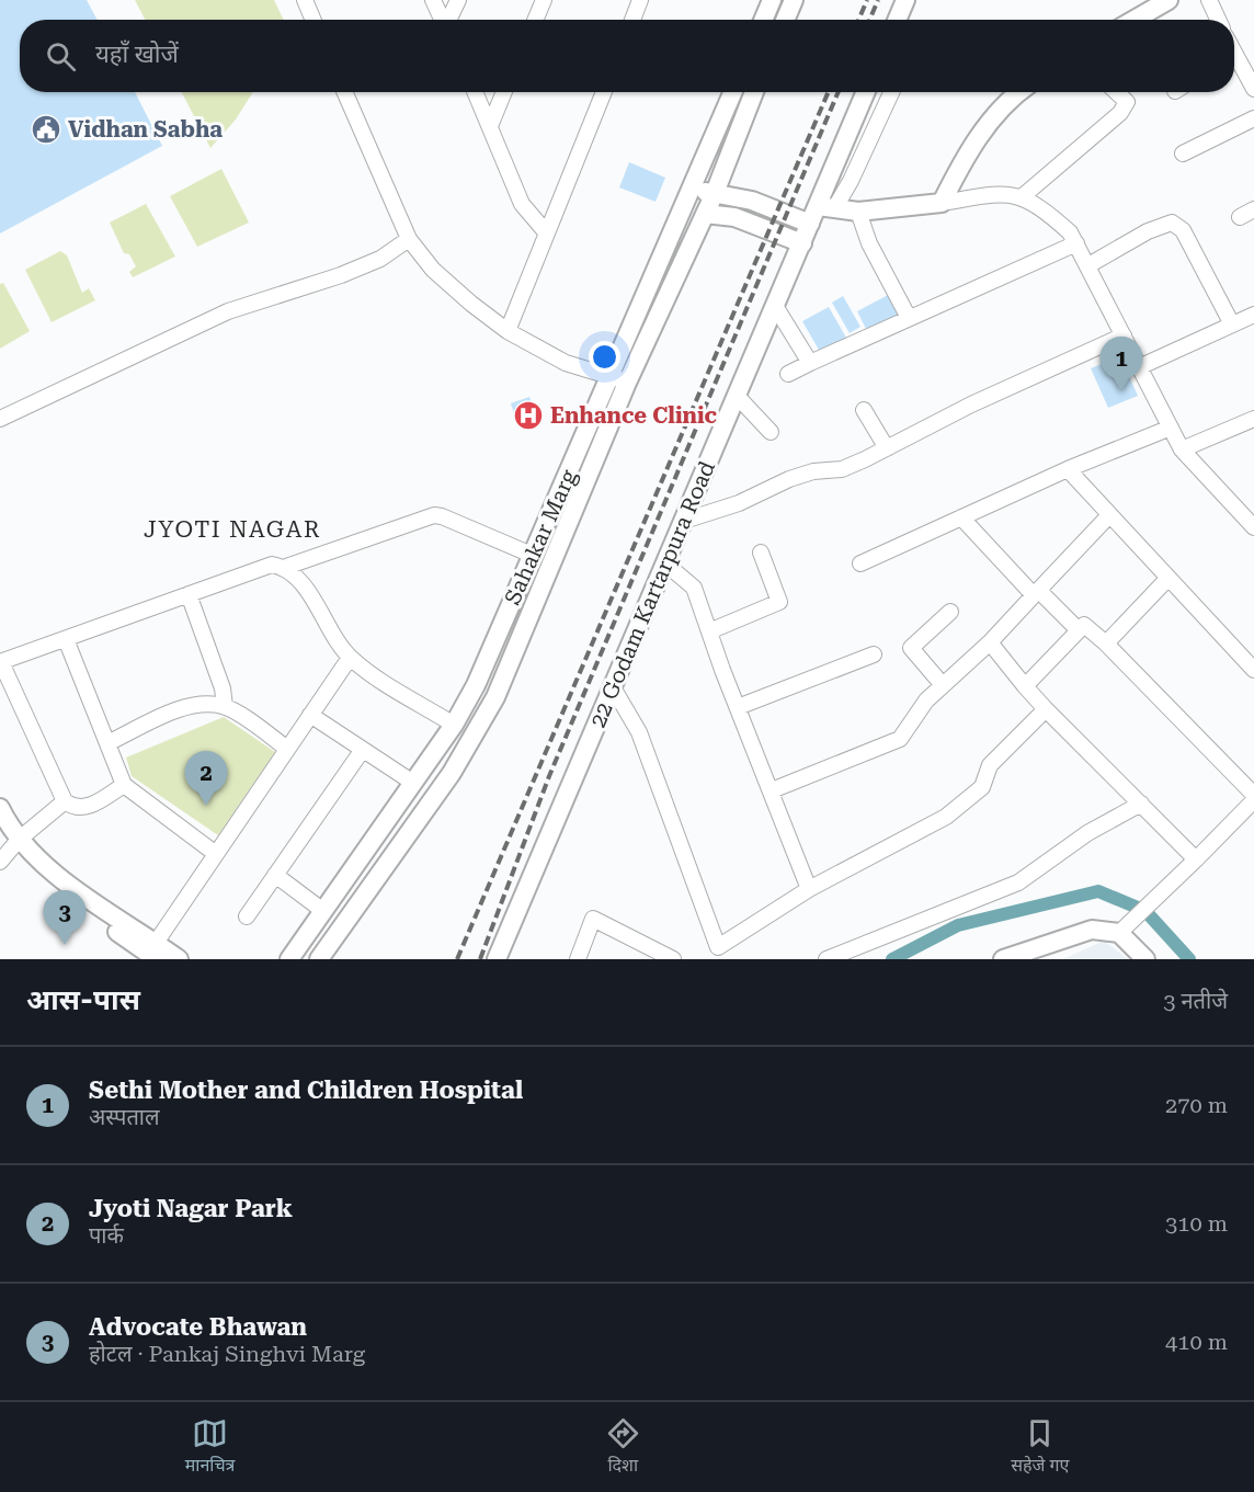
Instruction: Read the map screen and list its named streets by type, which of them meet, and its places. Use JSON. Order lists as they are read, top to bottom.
{
  "streets": {
    "street": ["Sahakar Marg", "22 Godam Kartarpura Road"]
  },
  "districts": ["JYOTI NAGAR"],
  "places": {
    "public building": ["Vidhan Sabha"],
    "hospital": ["Enhance Clinic"]
  },
  "page": {
    "search": "यहाँ खोजें",
    "pins": ["1", "2", "3"],
    "heading": ["आस-पास", "3 नतीजे"],
    "list": [
      {
        "mark": "1",
        "name": "Sethi Mother and Children Hospital",
        "note": "अस्पताल",
        "value": "270 m"
      },
      {
        "mark": "2",
        "name": "Jyoti Nagar Park",
        "note": "पार्क",
        "value": "310 m"
      },
      {
        "mark": "3",
        "name": "Advocate Bhawan",
        "note": "होटल · Pankaj Singhvi Marg",
        "value": "410 m"
      }
    ],
    "nav": ["मानचित्र", "दिशा", "सहेजे गए"]
  }
}
